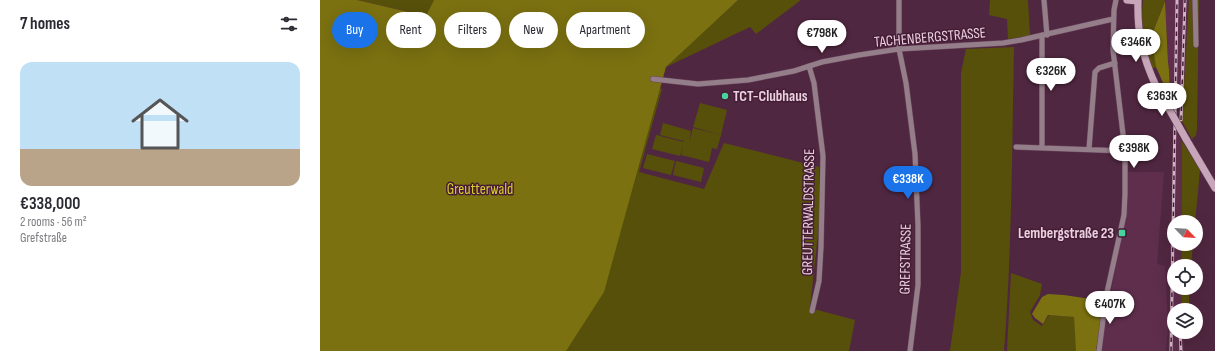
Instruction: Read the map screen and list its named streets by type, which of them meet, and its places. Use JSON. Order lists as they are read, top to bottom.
{
  "streets": {
    "street": ["TACHENBERGSTRASSE", "GREUTTERWALDSTRASSE", "GREFSTRASSE"]
  },
  "crossings": [
    ["TACHENBERGSTRASSE", "GREUTTERWALDSTRASSE"],
    ["TACHENBERGSTRASSE", "GREFSTRASSE"]
  ],
  "parks": ["Greutterwald"],
  "places": {
    "other": ["TCT-Clubhaus"],
    "transit": ["Lembergstraße 23"]
  },
  "north": "bottom right",
  "page": {
    "heading": "7 homes",
    "chip": [
      "Buy",
      "Rent",
      "Filters",
      "New",
      "Apartment"
    ],
    "price": [
      "€798K",
      "€346K",
      "€326K",
      "€363K",
      "€398K",
      "€338K",
      "€407K"
    ],
    "list": [
      {
        "name": "€338,000",
        "note": "2 rooms · 56 m² · Grefstraße"
      }
    ]
  }
}
